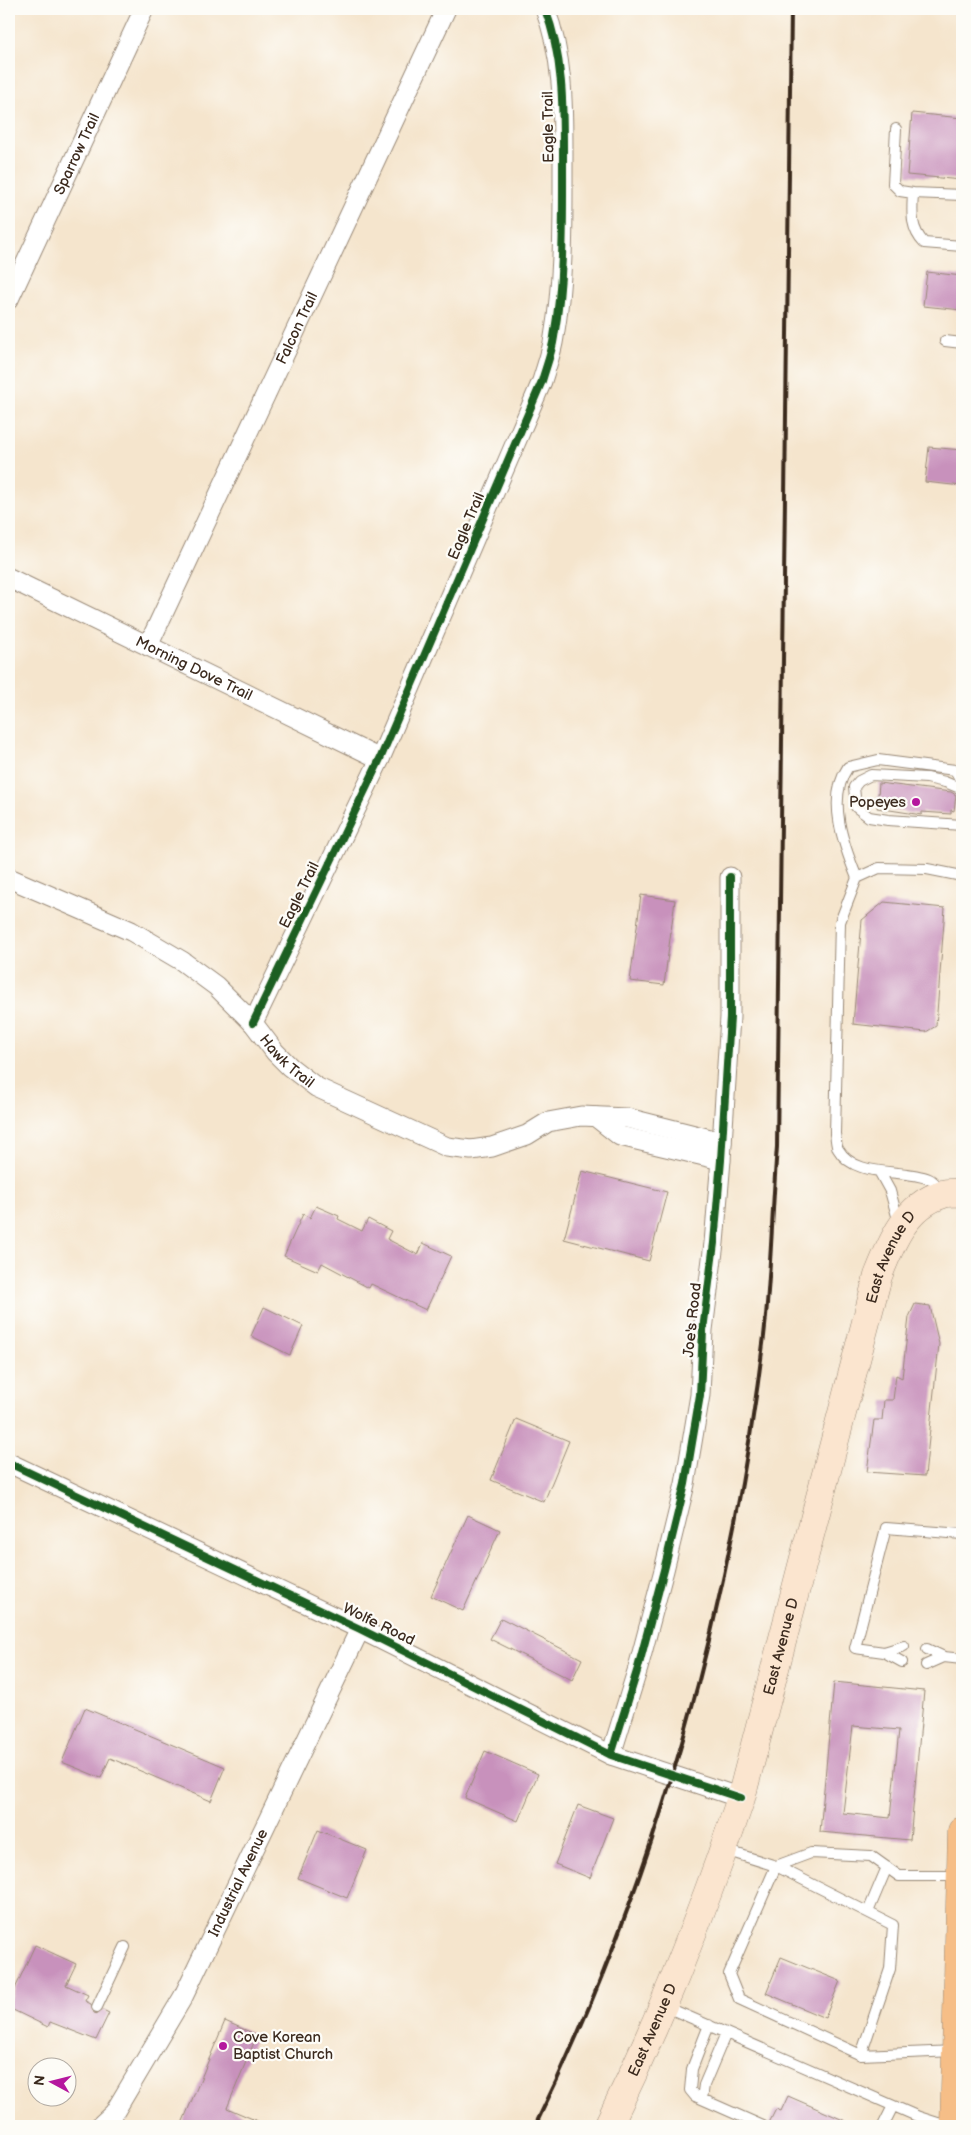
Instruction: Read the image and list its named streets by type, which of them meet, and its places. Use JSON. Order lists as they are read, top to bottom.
{
  "streets": {
    "main road": ["East Avenue D"],
    "street": [
      "Eagle Trail",
      "Sparrow Trail",
      "Falcon Trail",
      "Morning Dove Trail",
      "Hawk Trail",
      "Joe's Road",
      "Wolfe Road",
      "Industrial Avenue"
    ]
  },
  "crossings": [
    ["Eagle Trail", "Morning Dove Trail"],
    ["Eagle Trail", "Hawk Trail"],
    ["Falcon Trail", "Morning Dove Trail"],
    ["Hawk Trail", "Joe's Road"],
    ["East Avenue D", "Wolfe Road"],
    ["Joe's Road", "Wolfe Road"],
    ["Wolfe Road", "Industrial Avenue"]
  ],
  "places": ["Popeyes", "Cove Korean Baptist Church"],
  "north": "left"
}
